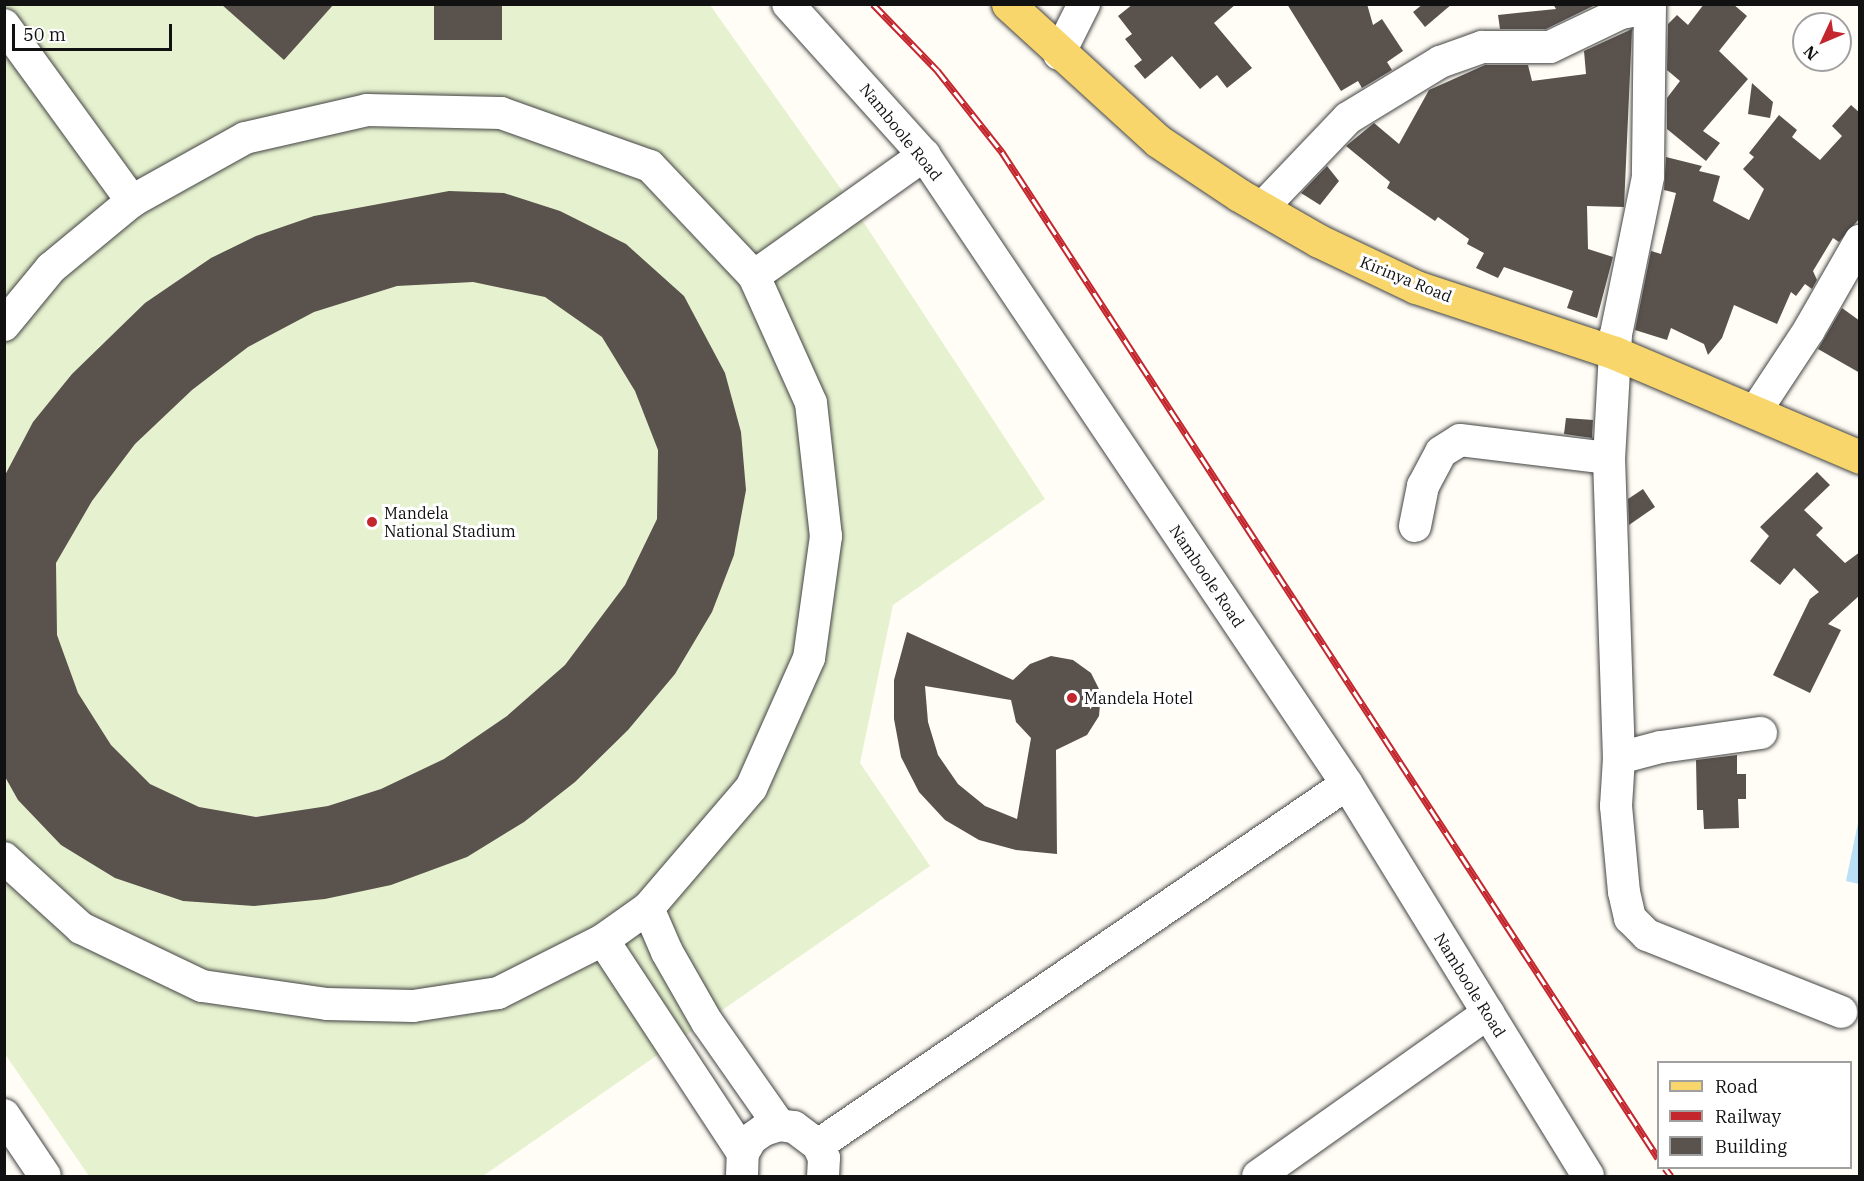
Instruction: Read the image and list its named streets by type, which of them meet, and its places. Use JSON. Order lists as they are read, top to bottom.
{
  "streets": {
    "main road": ["Kirinya Road"],
    "street": ["Namboole Road"]
  },
  "places": ["Mandela National Stadium", "Mandela Hotel"],
  "legend": ["Road", "Railway", "Building"],
  "scale_bar": "50 m",
  "north": "bottom left"
}
